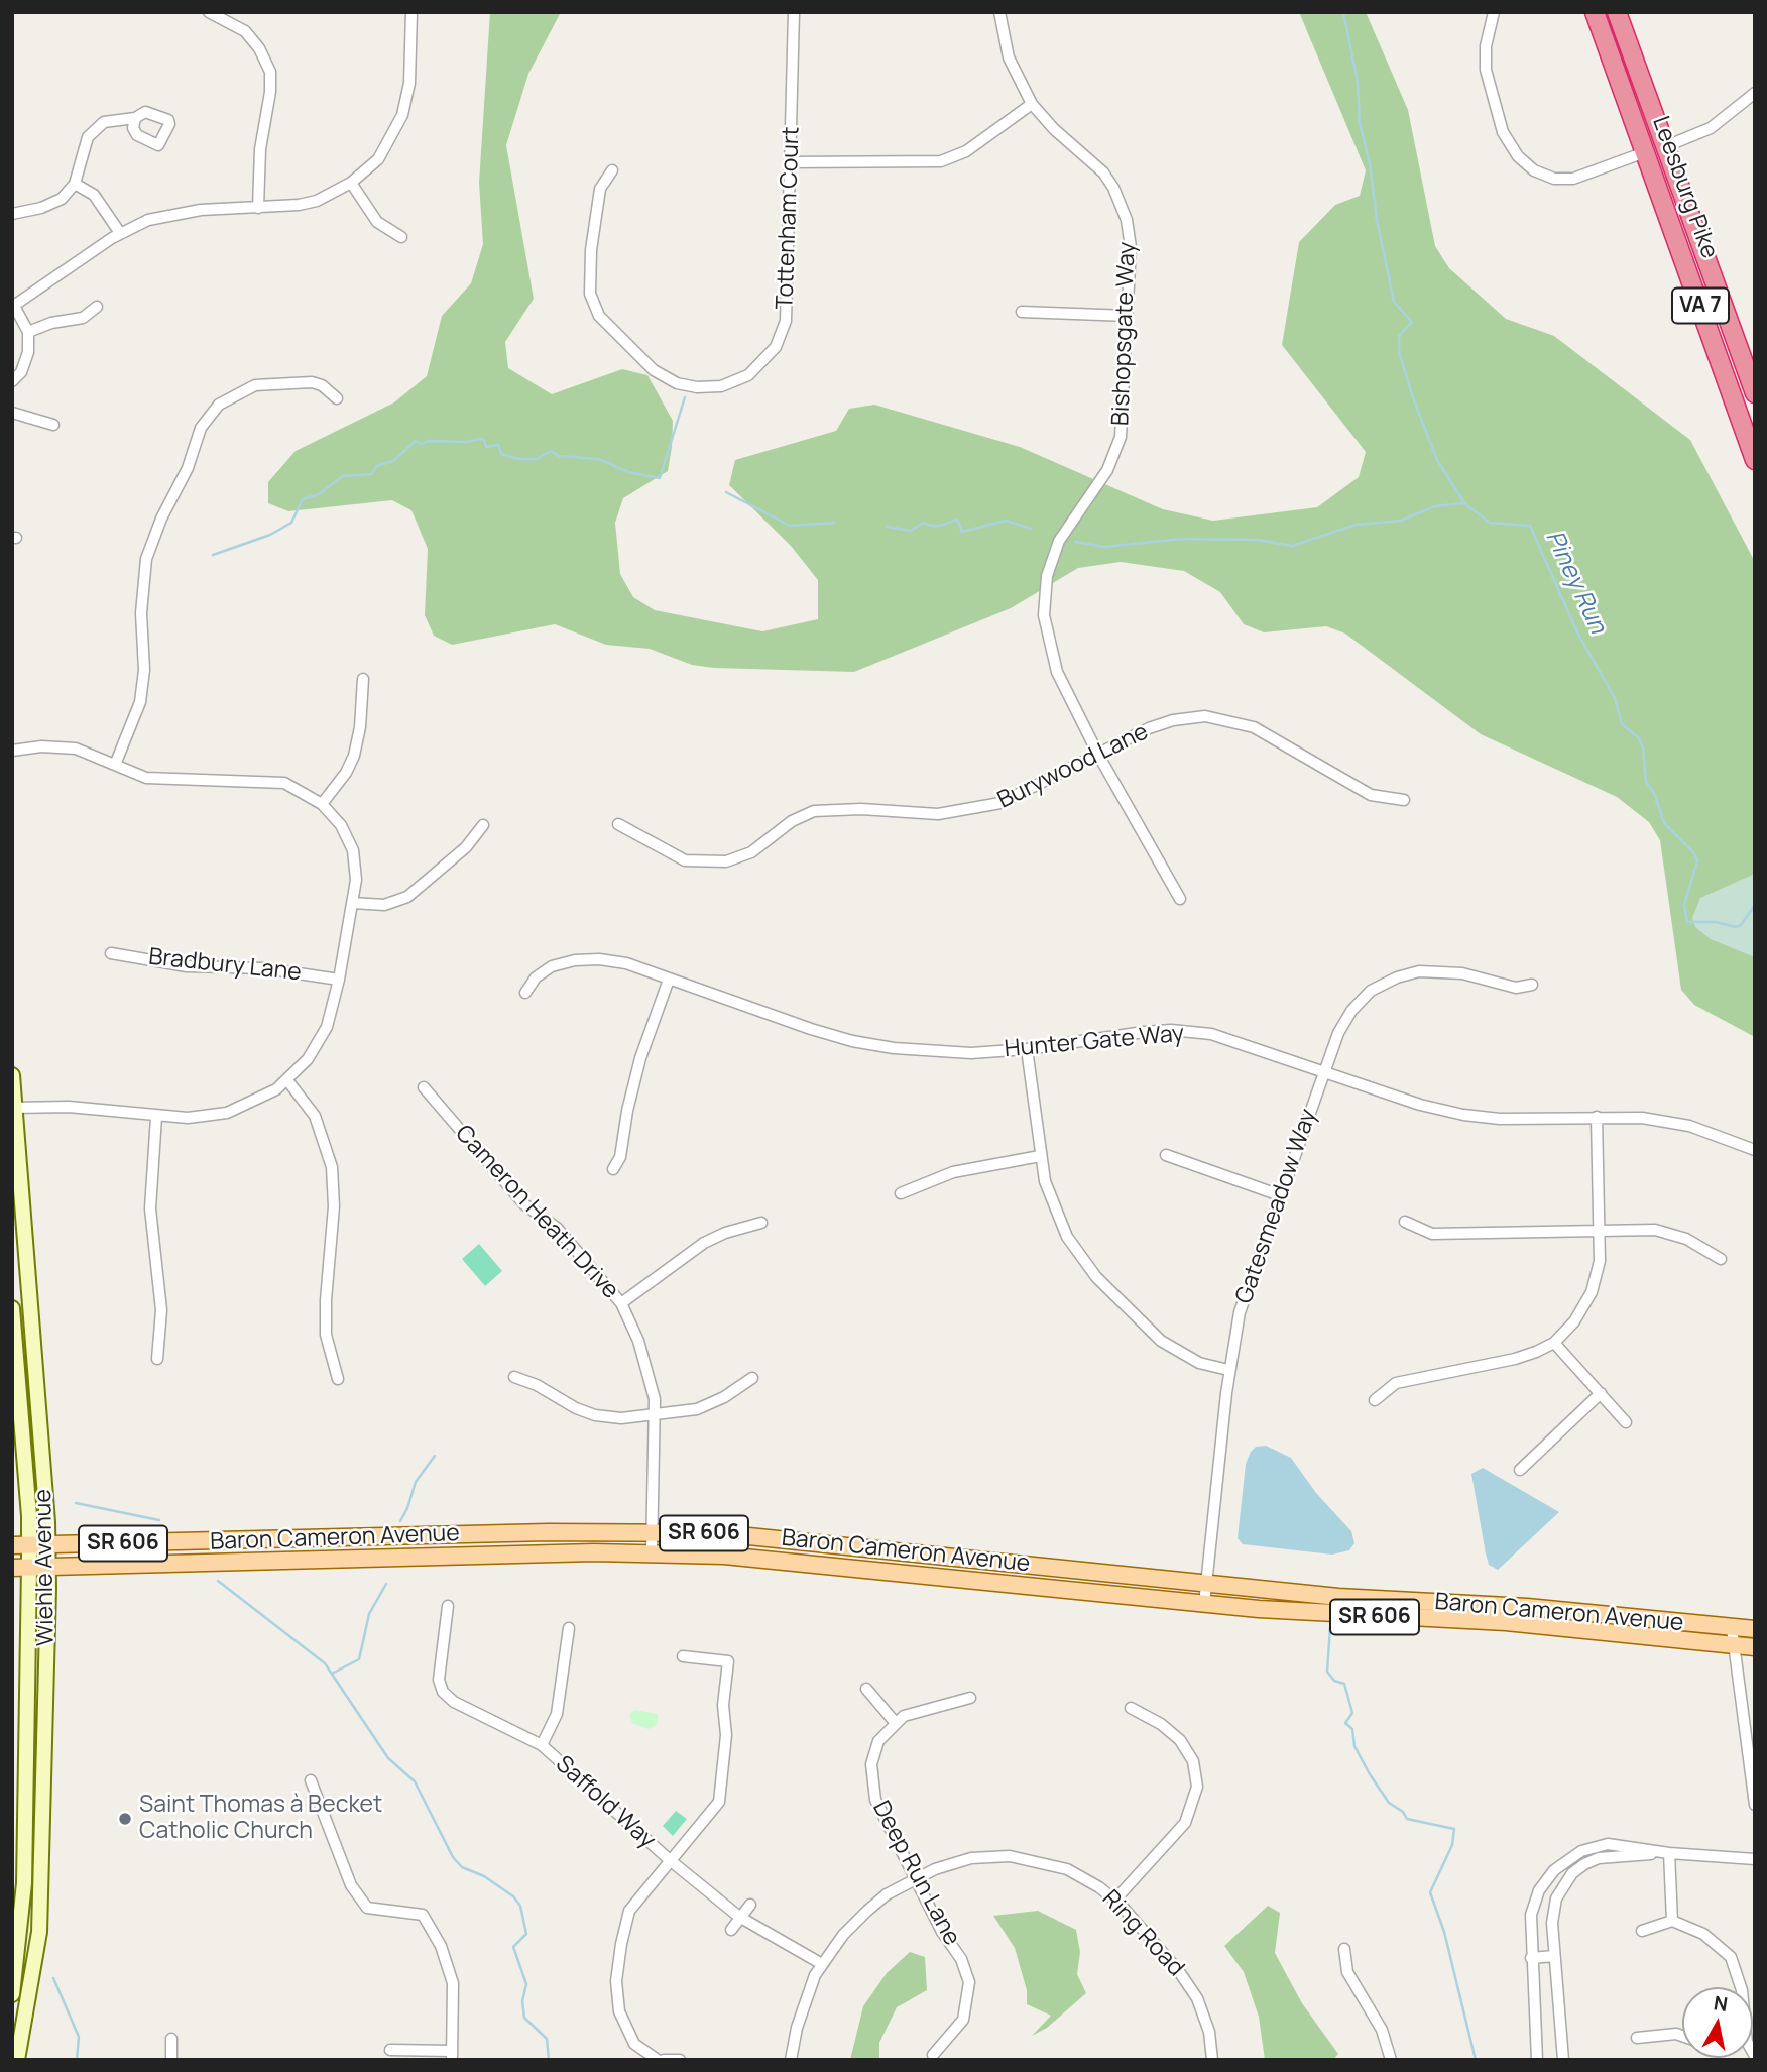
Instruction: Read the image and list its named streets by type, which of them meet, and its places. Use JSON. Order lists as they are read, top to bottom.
{
  "streets": {
    "highway": ["Leesburg Pike", "VA 7"],
    "main road": ["SR 606", "Baron Cameron Avenue", "Wiehle Avenue"],
    "street": [
      "Tottenham Court",
      "Bishopsgate Way",
      "Burywood Lane",
      "Bradbury Lane",
      "Hunter Gate Way",
      "Gatesmeadow Way",
      "Cameron Heath Drive",
      "Saffold Way",
      "Deep Run Lane",
      "Ring Road"
    ]
  },
  "crossings": [
    ["Bishopsgate Way", "Burywood Lane"],
    ["Hunter Gate Way", "Gatesmeadow Way"],
    ["Gatesmeadow Way", "Baron Cameron Avenue"],
    ["Cameron Heath Drive", "Baron Cameron Avenue"],
    ["Baron Cameron Avenue", "Wiehle Avenue"],
    ["Saffold Way", "Ring Road"],
    ["Deep Run Lane", "Ring Road"]
  ],
  "water": ["Piney Run"],
  "places": ["Saint Thomas à Becket Catholic Church"],
  "north": "top"
}
